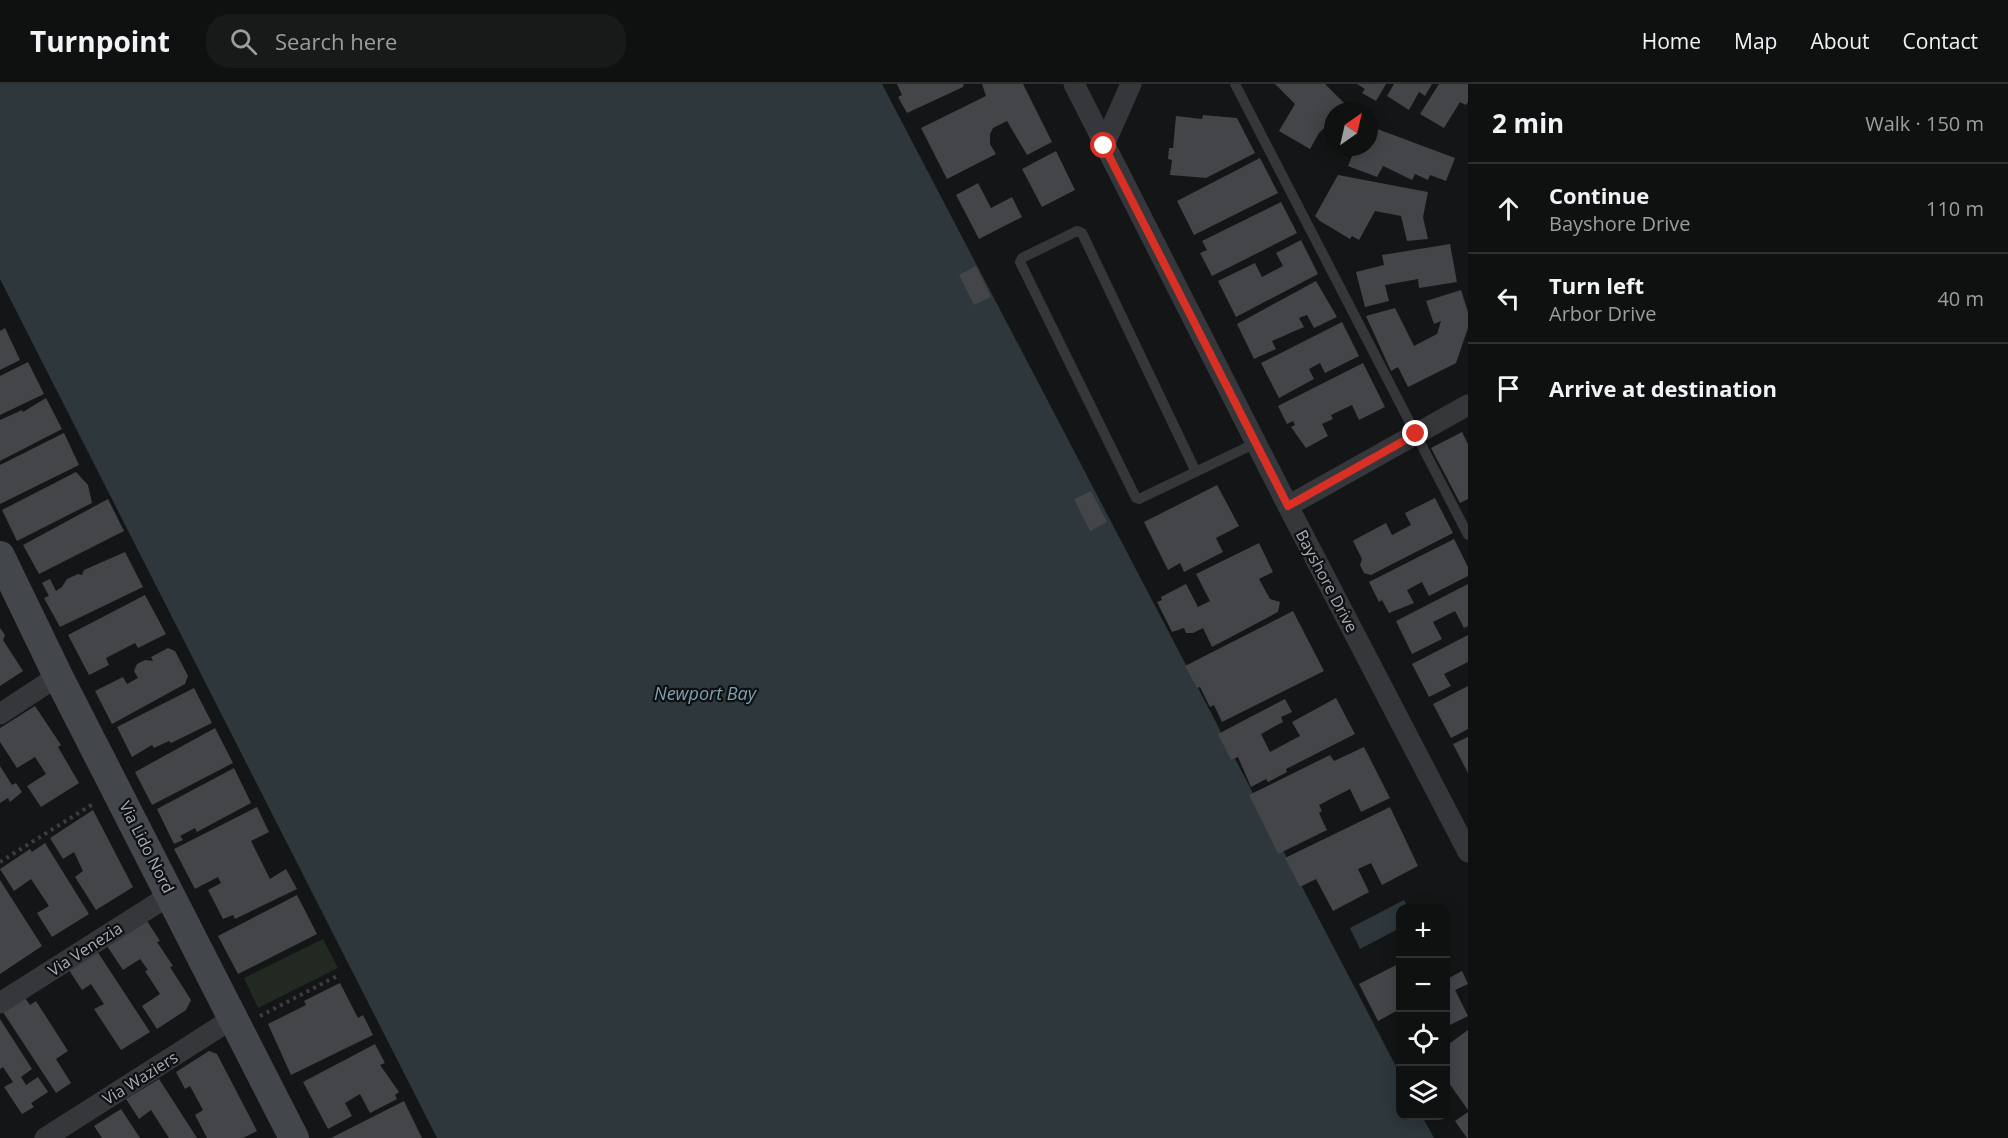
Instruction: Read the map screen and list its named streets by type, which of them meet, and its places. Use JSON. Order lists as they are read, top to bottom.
{
  "streets": {
    "street": [
      "Bayshore Drive",
      "Via Lido Nord",
      "Via Venezia",
      "Via Waziers"
    ]
  },
  "crossings": [
    ["Via Lido Nord", "Via Venezia"],
    ["Via Lido Nord", "Via Waziers"]
  ],
  "water": ["Newport Bay"],
  "north": "top right",
  "page": {
    "header": "Turnpoint",
    "search": "Search here",
    "nav": [
      "Home",
      "Map",
      "About",
      "Contact"
    ],
    "heading": ["2 min", "Walk · 150 m"],
    "list": [
      ["Continue", "Bayshore Drive", "110 m"],
      ["Turn left", "Arbor Drive", "40 m"],
      "Arrive at destination"
    ],
    "map_buttons": ["+", "−"]
  }
}
